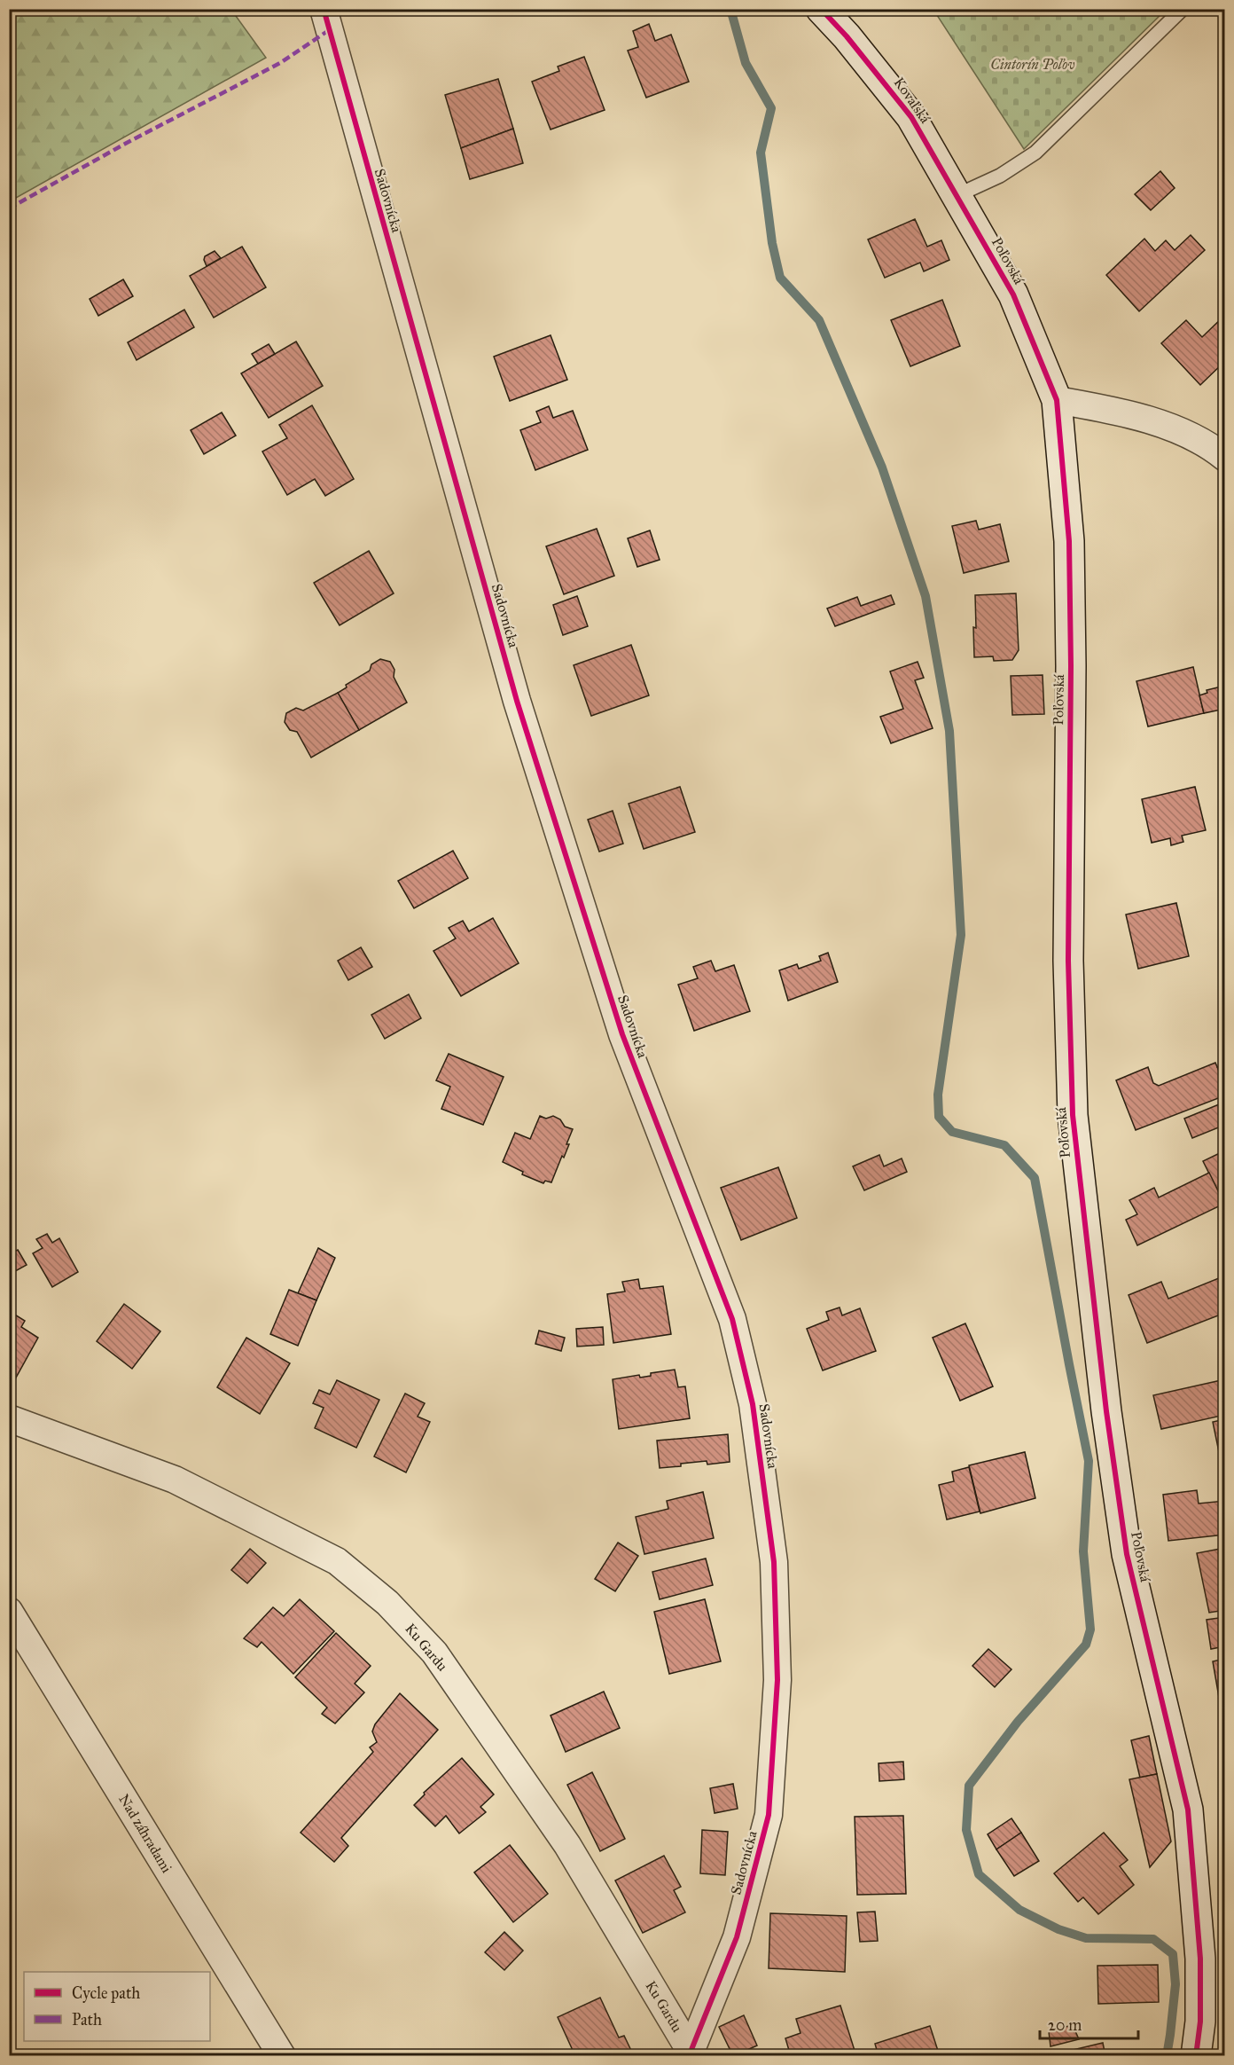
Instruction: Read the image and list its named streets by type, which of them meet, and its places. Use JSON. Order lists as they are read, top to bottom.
{
  "streets": {
    "street": [
      "Kovaľská",
      "Sadovnícka",
      "Poľovská",
      "Ku Gardu",
      "Nad záhradami"
    ]
  },
  "crossings": [
    ["Kovaľská", "Poľovská"],
    ["Sadovnícka", "Ku Gardu"]
  ],
  "parks": ["Cintorín Poľov"],
  "legend": ["Cycle path", "Path"],
  "scale_bar": "20 m"
}
